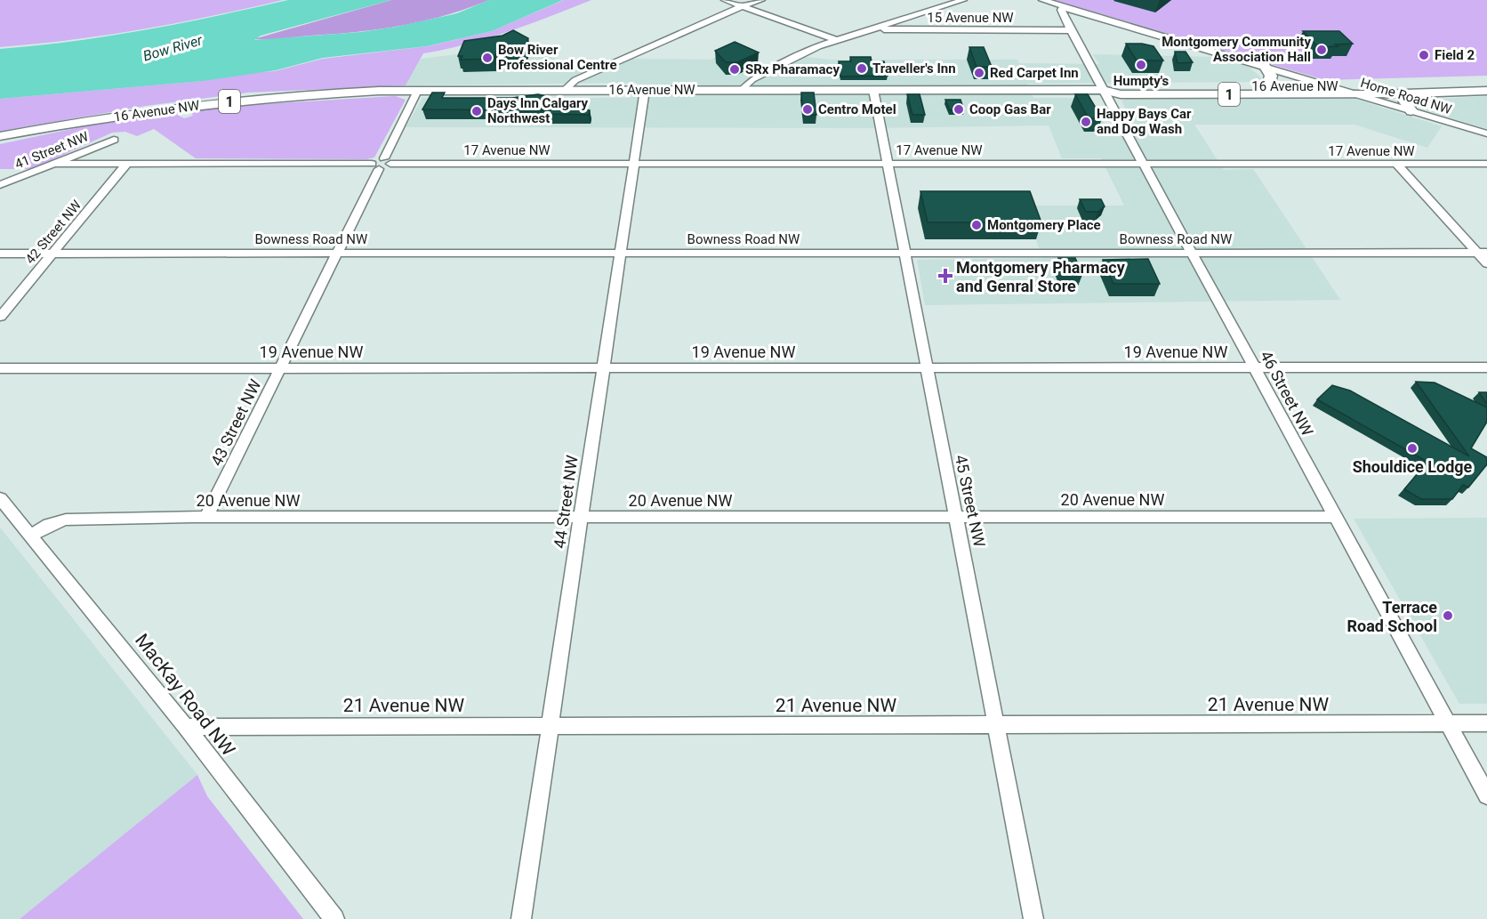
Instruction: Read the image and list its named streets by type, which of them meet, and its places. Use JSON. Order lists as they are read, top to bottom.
{
  "streets": {
    "highway": ["16 Avenue NW", "1"],
    "street": [
      "15 Avenue NW",
      "Home Road NW",
      "41 Street NW",
      "17 Avenue NW",
      "42 Street NW",
      "Bowness Road NW",
      "19 Avenue NW",
      "46 Street NW",
      "43 Street NW",
      "20 Avenue NW",
      "45 Street NW",
      "44 Street NW",
      "MacKay Road NW",
      "21 Avenue NW"
    ]
  },
  "crossings": [
    ["15 Avenue NW", "46 Street NW"],
    ["16 Avenue NW", "Home Road NW"],
    ["16 Avenue NW", "46 Street NW"],
    ["16 Avenue NW", "45 Street NW"],
    ["16 Avenue NW", "44 Street NW"],
    ["Home Road NW", "46 Street NW"],
    ["17 Avenue NW", "46 Street NW"],
    ["17 Avenue NW", "45 Street NW"],
    ["17 Avenue NW", "44 Street NW"],
    ["42 Street NW", "Bowness Road NW"],
    ["Bowness Road NW", "46 Street NW"],
    ["Bowness Road NW", "43 Street NW"],
    ["Bowness Road NW", "45 Street NW"],
    ["Bowness Road NW", "44 Street NW"],
    ["19 Avenue NW", "46 Street NW"],
    ["19 Avenue NW", "43 Street NW"],
    ["19 Avenue NW", "45 Street NW"],
    ["19 Avenue NW", "44 Street NW"],
    ["46 Street NW", "20 Avenue NW"],
    ["46 Street NW", "21 Avenue NW"],
    ["43 Street NW", "20 Avenue NW"],
    ["20 Avenue NW", "45 Street NW"],
    ["20 Avenue NW", "44 Street NW"],
    ["20 Avenue NW", "MacKay Road NW"],
    ["45 Street NW", "21 Avenue NW"],
    ["44 Street NW", "21 Avenue NW"],
    ["MacKay Road NW", "21 Avenue NW"]
  ],
  "water": ["Bow River"],
  "places": {
    "other": [
      "Montgomery Community Association Hall",
      "Field 2",
      "Bow River Professional Centre",
      "Humpty's",
      "Traveller's Inn",
      "SRx Pharamacy",
      "Red Carpet Inn",
      "Centro Motel",
      "Coop Gas Bar",
      "Days Inn Calgary Northwest",
      "Happy Bays Car and Dog Wash",
      "Montgomery Place",
      "Shouldice Lodge",
      "Terrace Road School"
    ],
    "health": ["Montgomery Pharmacy and Genral Store"]
  }
}
